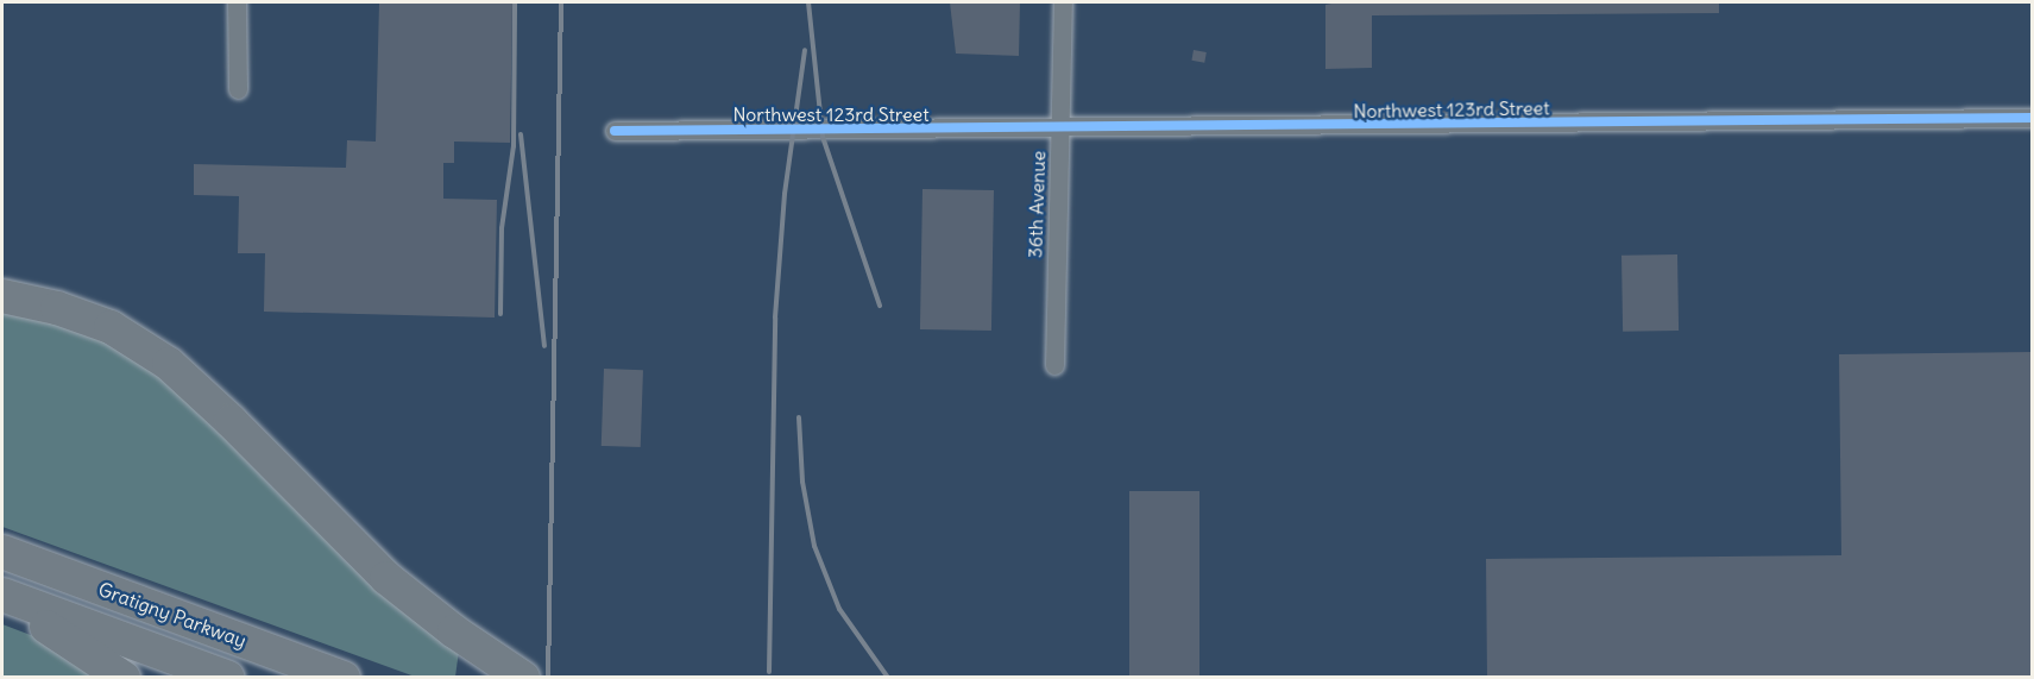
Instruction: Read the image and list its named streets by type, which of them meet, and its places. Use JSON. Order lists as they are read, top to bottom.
{
  "streets": {
    "highway": ["Gratigny Parkway"],
    "street": ["Northwest 123rd Street", "36th Avenue"]
  },
  "crossings": [
    ["Northwest 123rd Street", "36th Avenue"]
  ]
}
